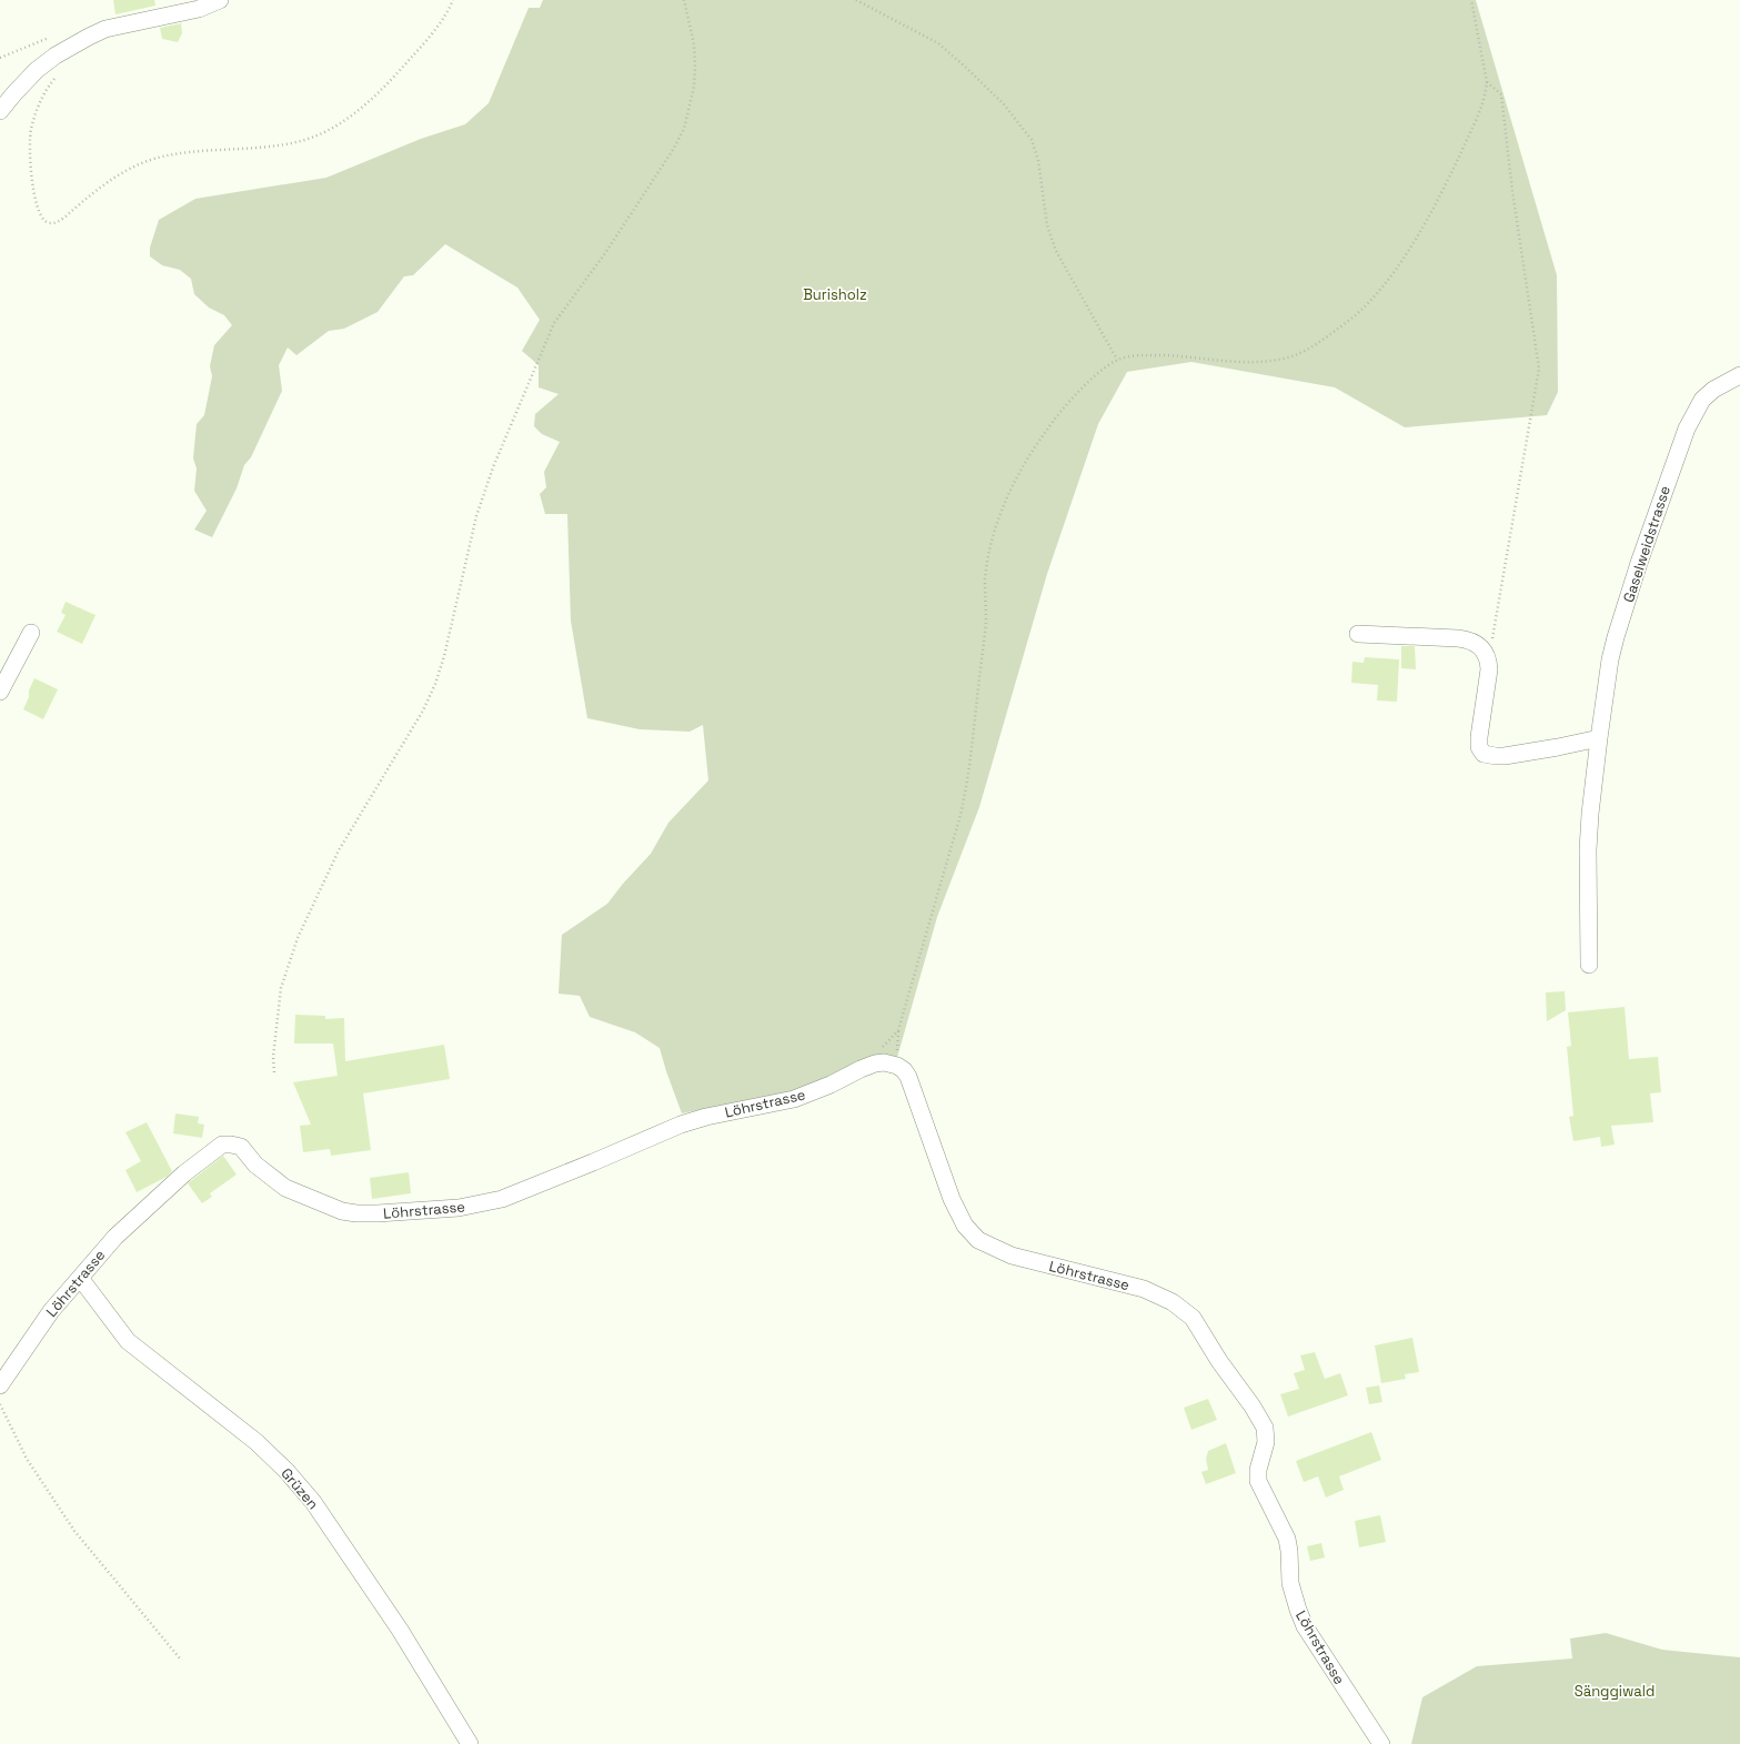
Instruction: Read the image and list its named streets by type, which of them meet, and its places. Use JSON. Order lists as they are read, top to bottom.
{
  "streets": {
    "street": ["Gaselweidstrasse", "Löhrstrasse", "Grüzen"]
  },
  "crossings": [
    ["Löhrstrasse", "Grüzen"]
  ],
  "parks": ["Burisholz", "Sänggiwald"]
}
